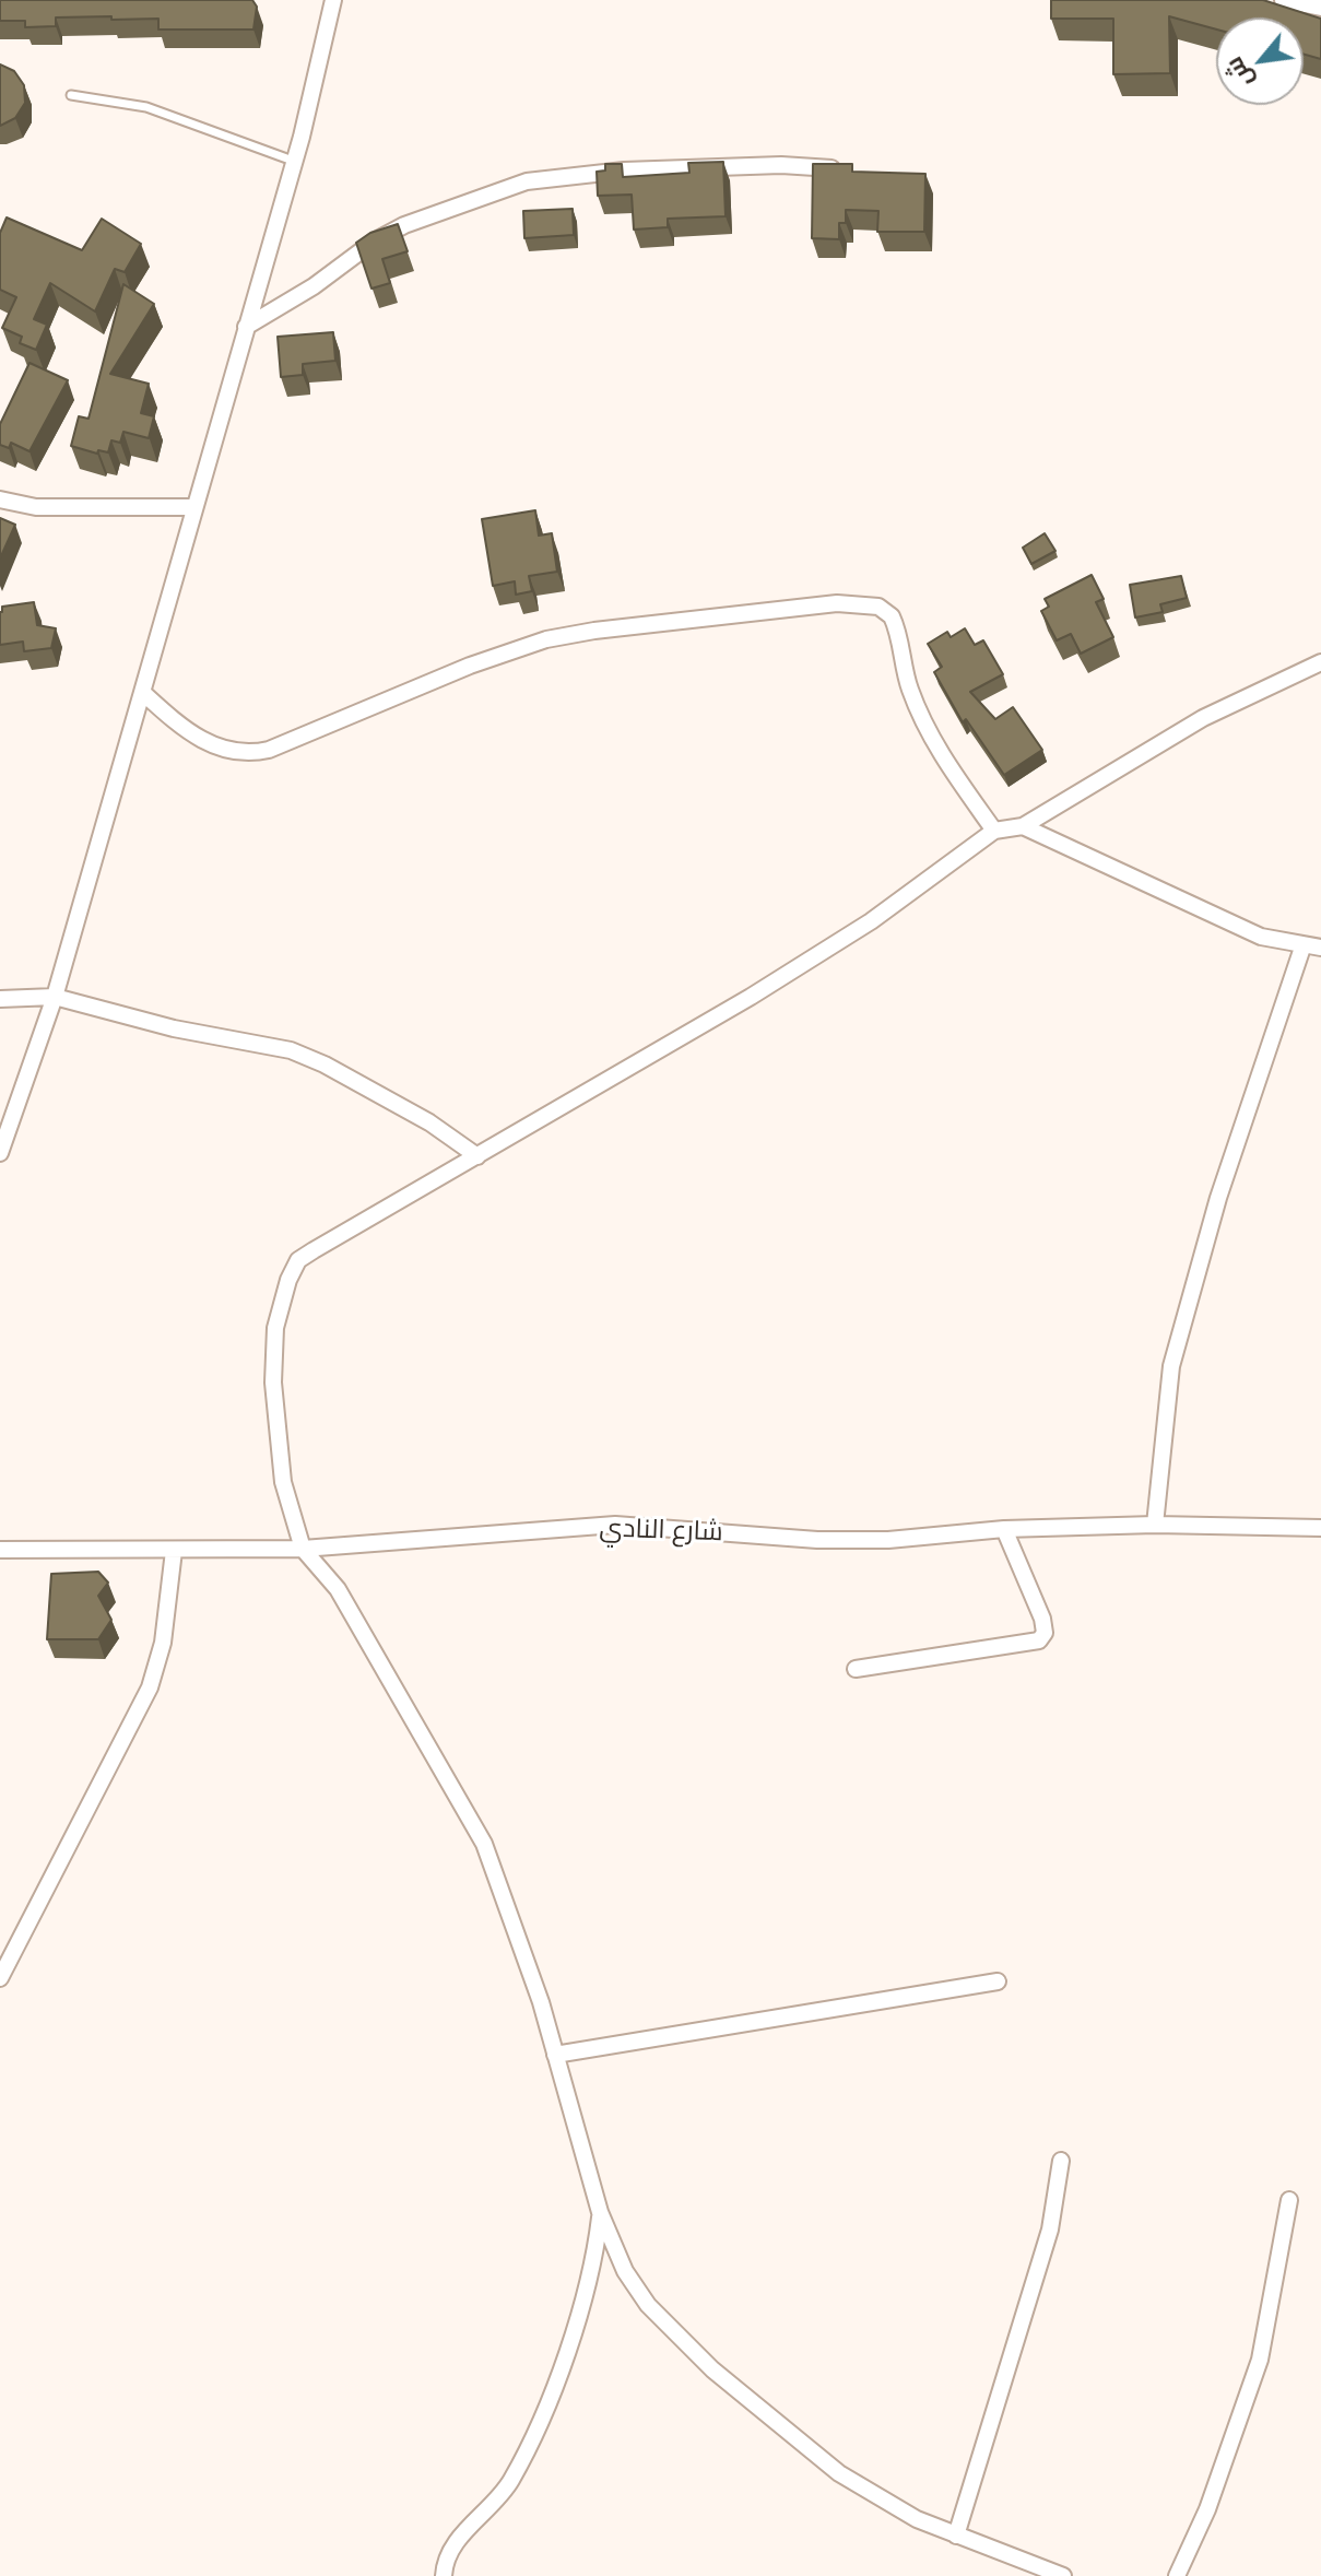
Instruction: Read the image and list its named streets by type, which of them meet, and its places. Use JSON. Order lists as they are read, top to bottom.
{
  "streets": {
    "street": ["شارع النادي"]
  },
  "north": "bottom left"
}
